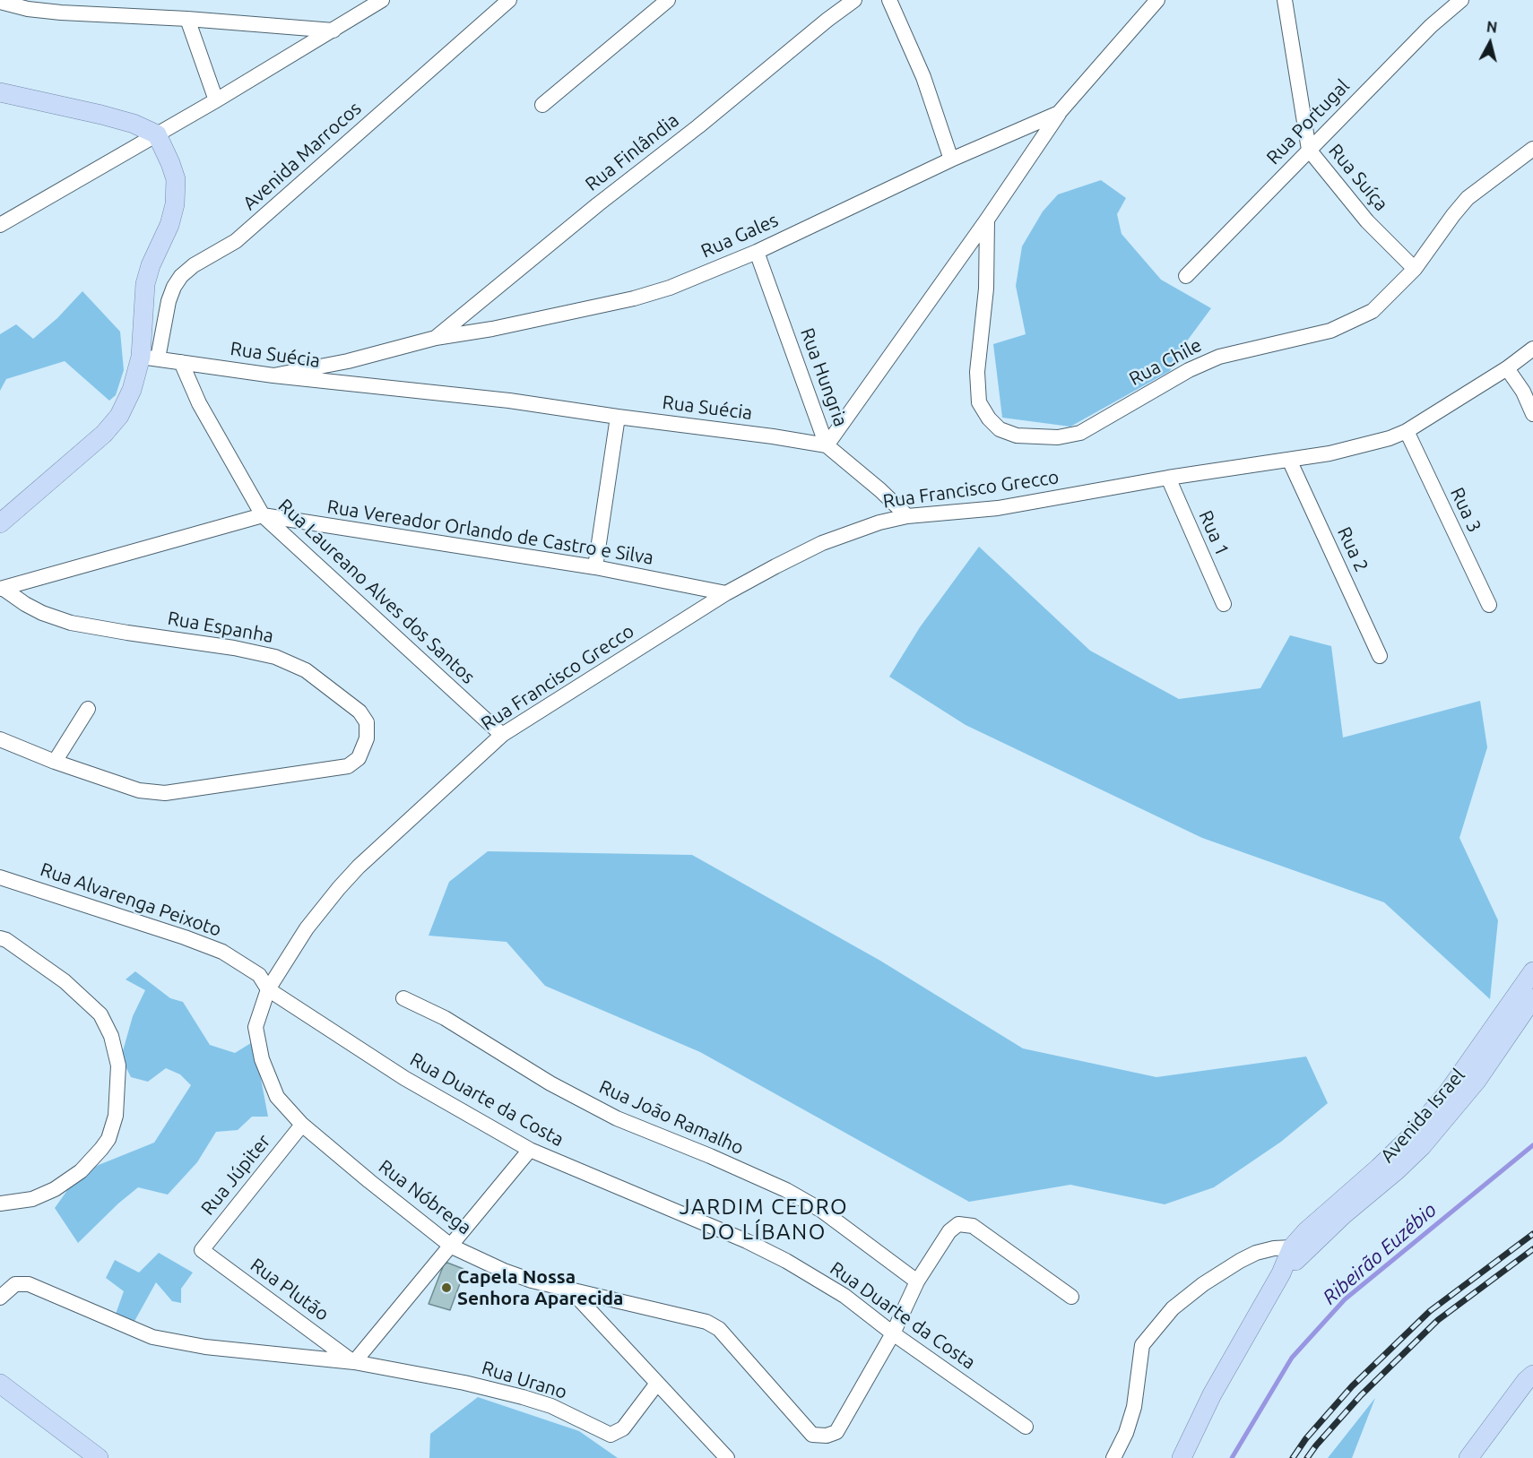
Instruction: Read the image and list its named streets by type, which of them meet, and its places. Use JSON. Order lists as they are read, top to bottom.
{
  "streets": {
    "main road": ["Avenida Israel"],
    "street": [
      "Rua Portugal",
      "Rua Finlândia",
      "Avenida Marrocos",
      "Rua Suíça",
      "Rua Gales",
      "Rua Suécia",
      "Rua Chile",
      "Rua Hungria",
      "Rua Francisco Grecco",
      "Rua 3",
      "Rua Vereador Orlando de Castro e Silva",
      "Rua 1",
      "Rua 2",
      "Rua Laureano Alves dos Santos",
      "Rua Espanha",
      "Rua Alvarenga Peixoto",
      "Rua Duarte da Costa",
      "Rua João Ramalho",
      "Rua Júpiter",
      "Rua Nóbrega",
      "Rua Plutão",
      "Rua Urano"
    ]
  },
  "crossings": [
    ["Rua Portugal", "Rua Suíça"],
    ["Rua Finlândia", "Rua Gales"],
    ["Rua Suíça", "Rua Chile"],
    ["Rua Gales", "Rua Suécia"],
    ["Rua Gales", "Rua Hungria"],
    ["Rua Suécia", "Rua Hungria"],
    ["Rua Suécia", "Rua Laureano Alves dos Santos"],
    ["Rua Hungria", "Rua Francisco Grecco"],
    ["Rua Francisco Grecco", "Rua 3"],
    ["Rua Francisco Grecco", "Rua Vereador Orlando de Castro e Silva"],
    ["Rua Francisco Grecco", "Rua 1"],
    ["Rua Francisco Grecco", "Rua 2"],
    ["Rua Francisco Grecco", "Rua Laureano Alves dos Santos"],
    ["Rua Francisco Grecco", "Rua Alvarenga Peixoto"],
    ["Rua Francisco Grecco", "Rua Duarte da Costa"],
    ["Rua Francisco Grecco", "Rua Nóbrega"],
    ["Rua Vereador Orlando de Castro e Silva", "Rua Laureano Alves dos Santos"],
    ["Rua Vereador Orlando de Castro e Silva", "Rua Espanha"],
    ["Rua Alvarenga Peixoto", "Rua Duarte da Costa"],
    ["Rua Alvarenga Peixoto", "Rua Nóbrega"],
    ["Rua Duarte da Costa", "Rua Nóbrega"],
    ["Rua Júpiter", "Rua Nóbrega"],
    ["Rua Júpiter", "Rua Plutão"],
    ["Rua Plutão", "Rua Urano"]
  ],
  "districts": ["JARDIM CEDRO DO LÍBANO"],
  "water": ["Ribeirão Euzébio"],
  "places": ["Capela Nossa Senhora Aparecida"],
  "north": "top"
}
